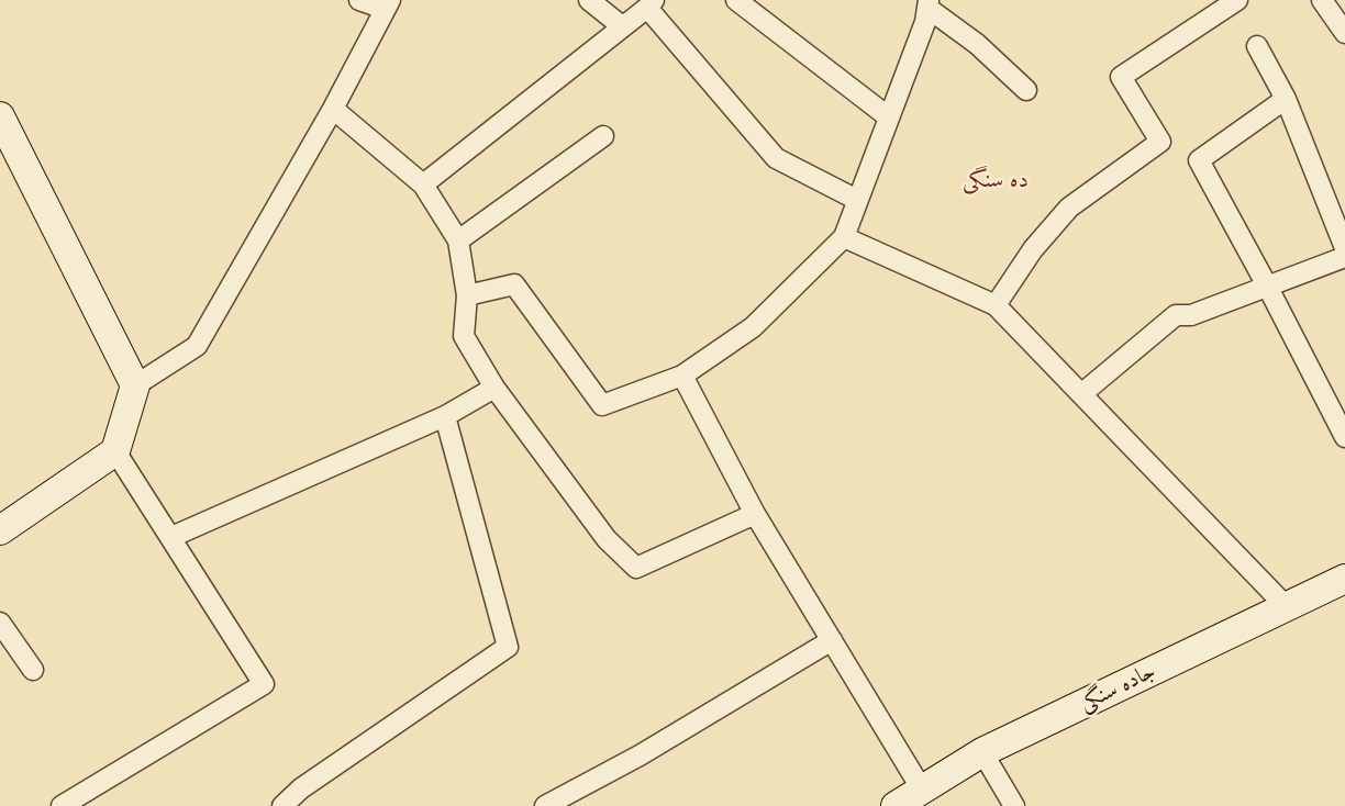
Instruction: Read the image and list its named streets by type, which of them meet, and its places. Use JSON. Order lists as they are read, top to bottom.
{
  "streets": {
    "street": ["جاده سنگی"]
  },
  "districts": ["ده سنگی"]
}
